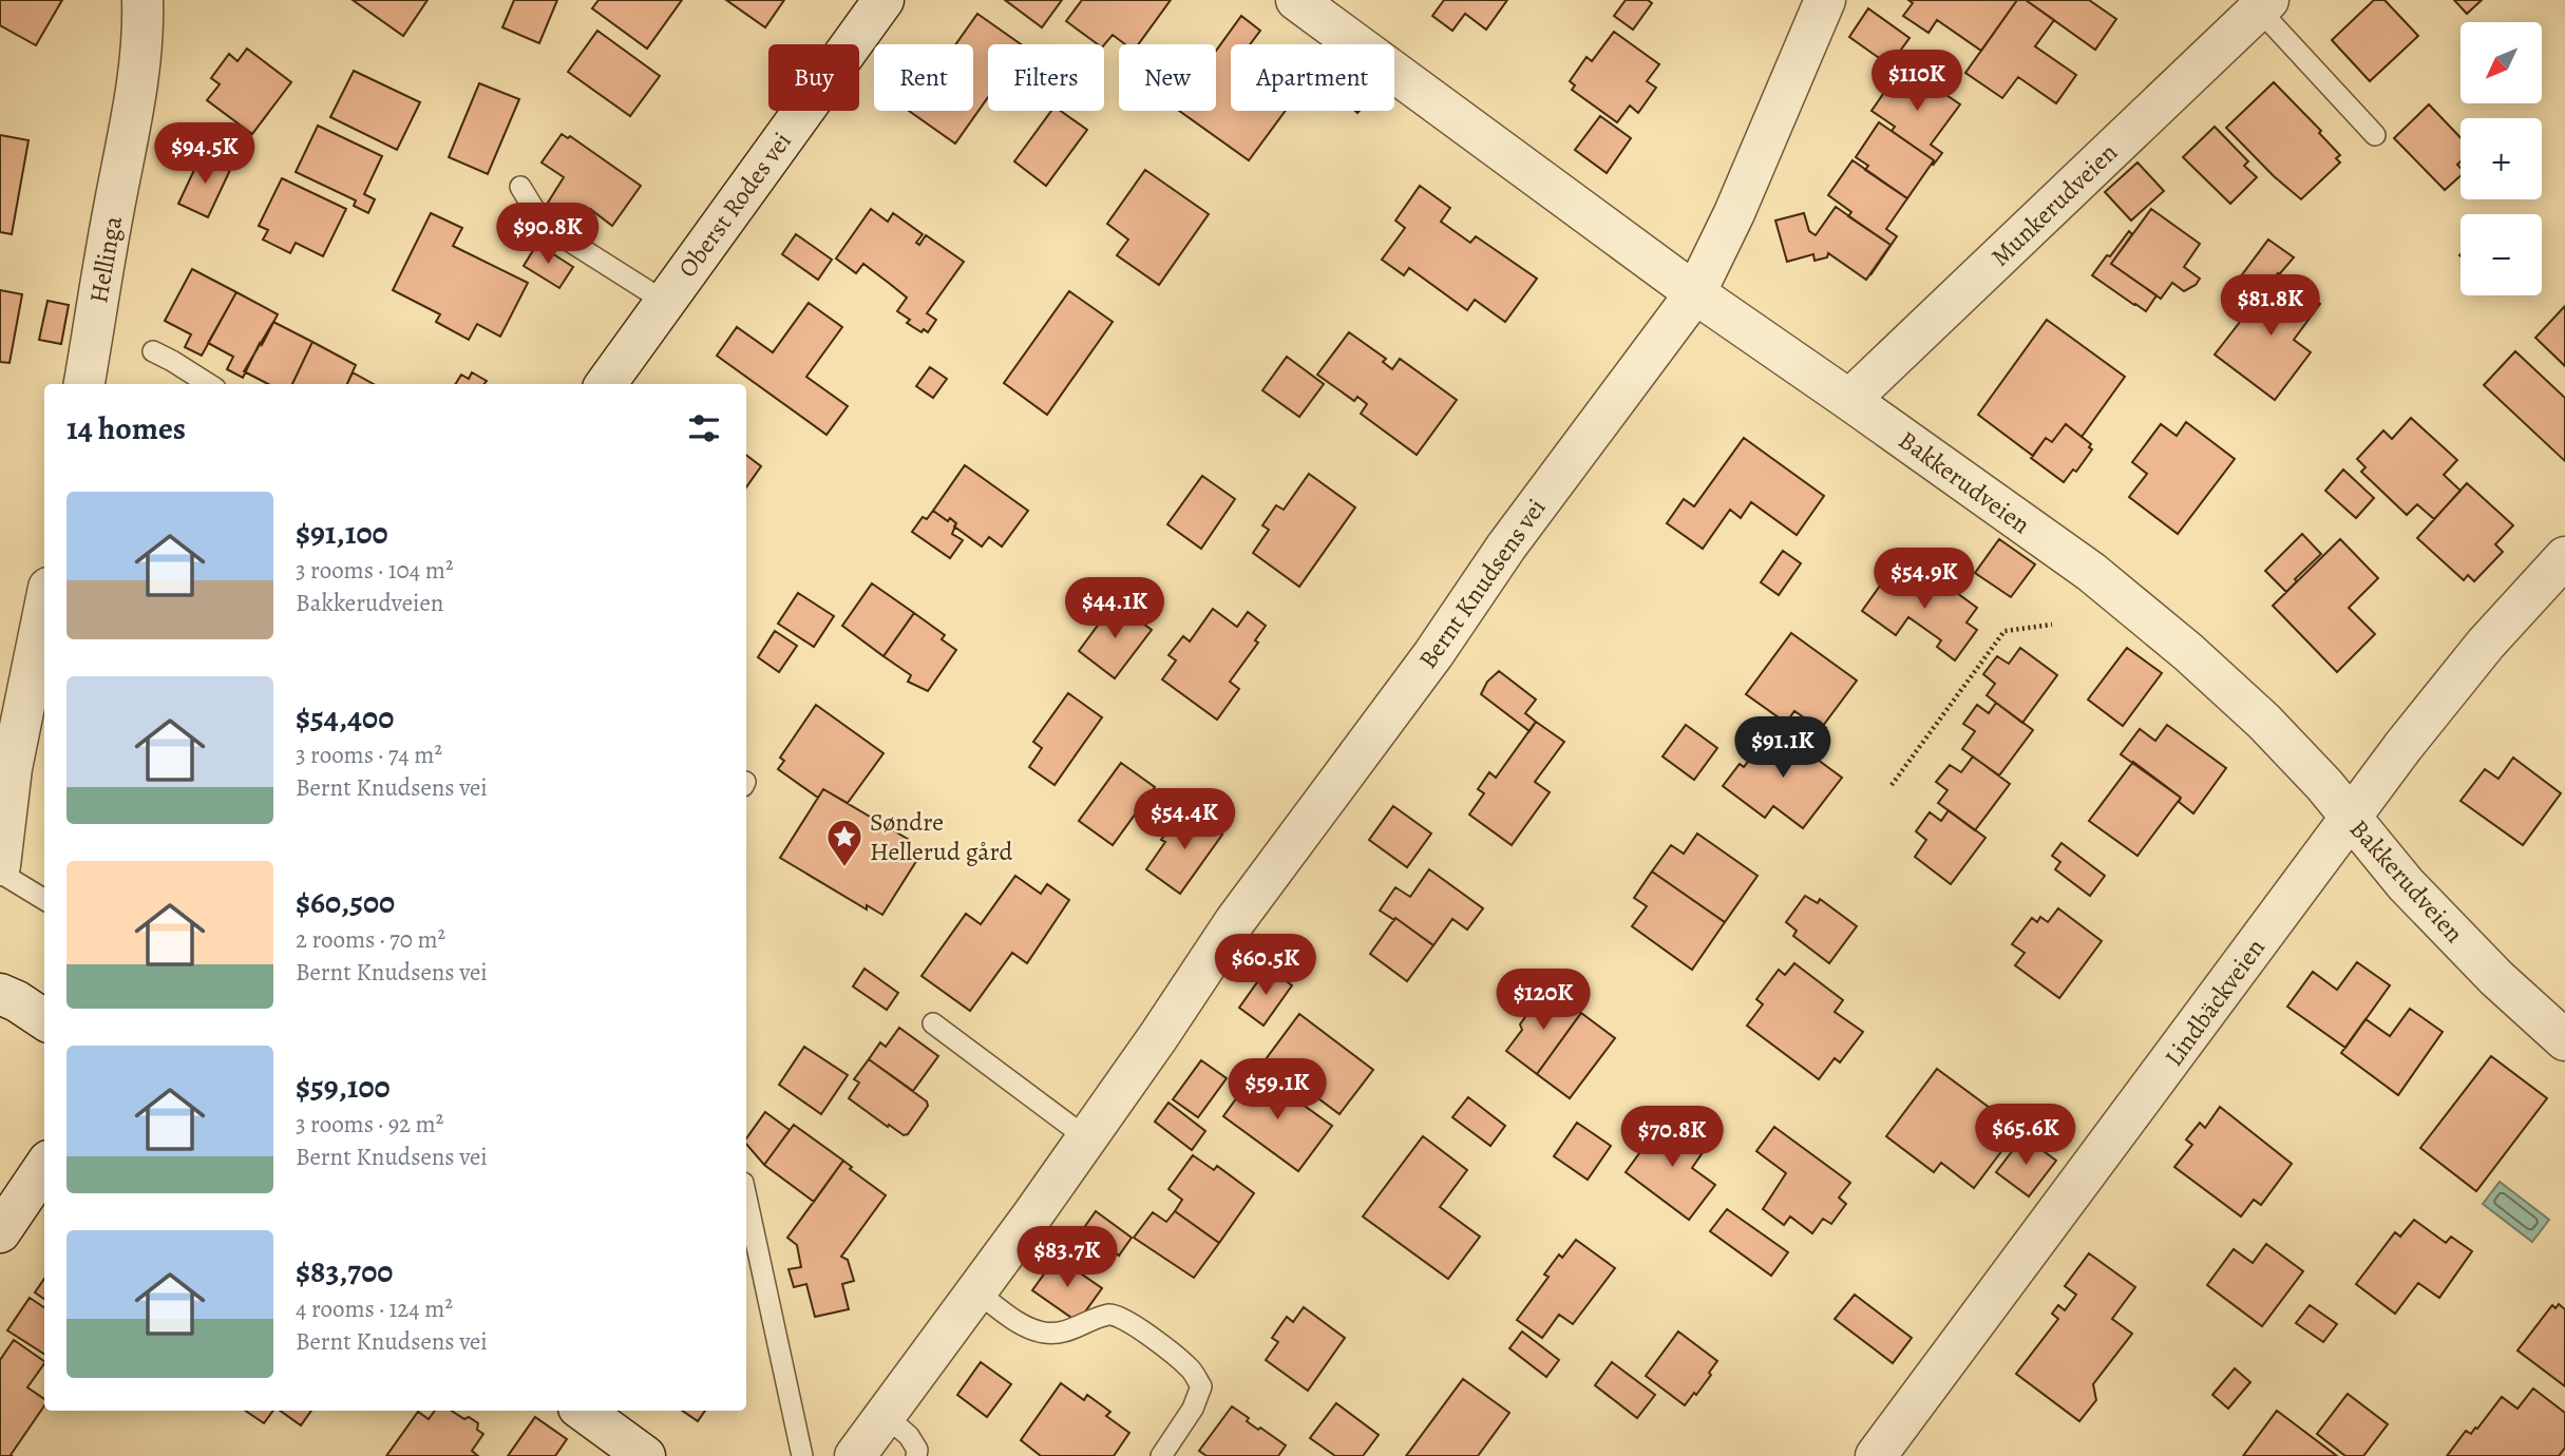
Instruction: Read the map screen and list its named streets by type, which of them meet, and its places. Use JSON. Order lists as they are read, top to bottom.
{
  "streets": {
    "street": [
      "Oberst Rodes vei",
      "Munkerudveien",
      "Hellinga",
      "Bakkerudveien",
      "Bernt Knudsens vei",
      "Lindbäckveien"
    ]
  },
  "crossings": [
    ["Munkerudveien", "Bakkerudveien"],
    ["Bakkerudveien", "Bernt Knudsens vei"],
    ["Bakkerudveien", "Lindbäckveien"]
  ],
  "places": {
    "place": ["Søndre Hellerud gård"]
  },
  "north": "bottom left",
  "page": {
    "map_buttons": ["+", "−"],
    "chip": [
      "Buy",
      "Rent",
      "Filters",
      "New",
      "Apartment"
    ],
    "price": [
      "$110K",
      "$94.5K",
      "$90.8K",
      "$81.8K",
      "$54.9K",
      "$44.1K",
      "$91.1K",
      "$54.4K",
      "$60.5K",
      "$120K",
      "$59.1K",
      "$65.6K",
      "$70.8K",
      "$83.7K"
    ],
    "heading": "14 homes",
    "list": [
      {
        "name": "$91,100",
        "note": "3 rooms · 104 m² · Bakkerudveien"
      },
      {
        "name": "$54,400",
        "note": "3 rooms · 74 m² · Bernt Knudsens vei"
      },
      {
        "name": "$60,500",
        "note": "2 rooms · 70 m² · Bernt Knudsens vei"
      },
      {
        "name": "$59,100",
        "note": "3 rooms · 92 m² · Bernt Knudsens vei"
      },
      {
        "name": "$83,700",
        "note": "4 rooms · 124 m² · Bernt Knudsens vei"
      }
    ]
  }
}
